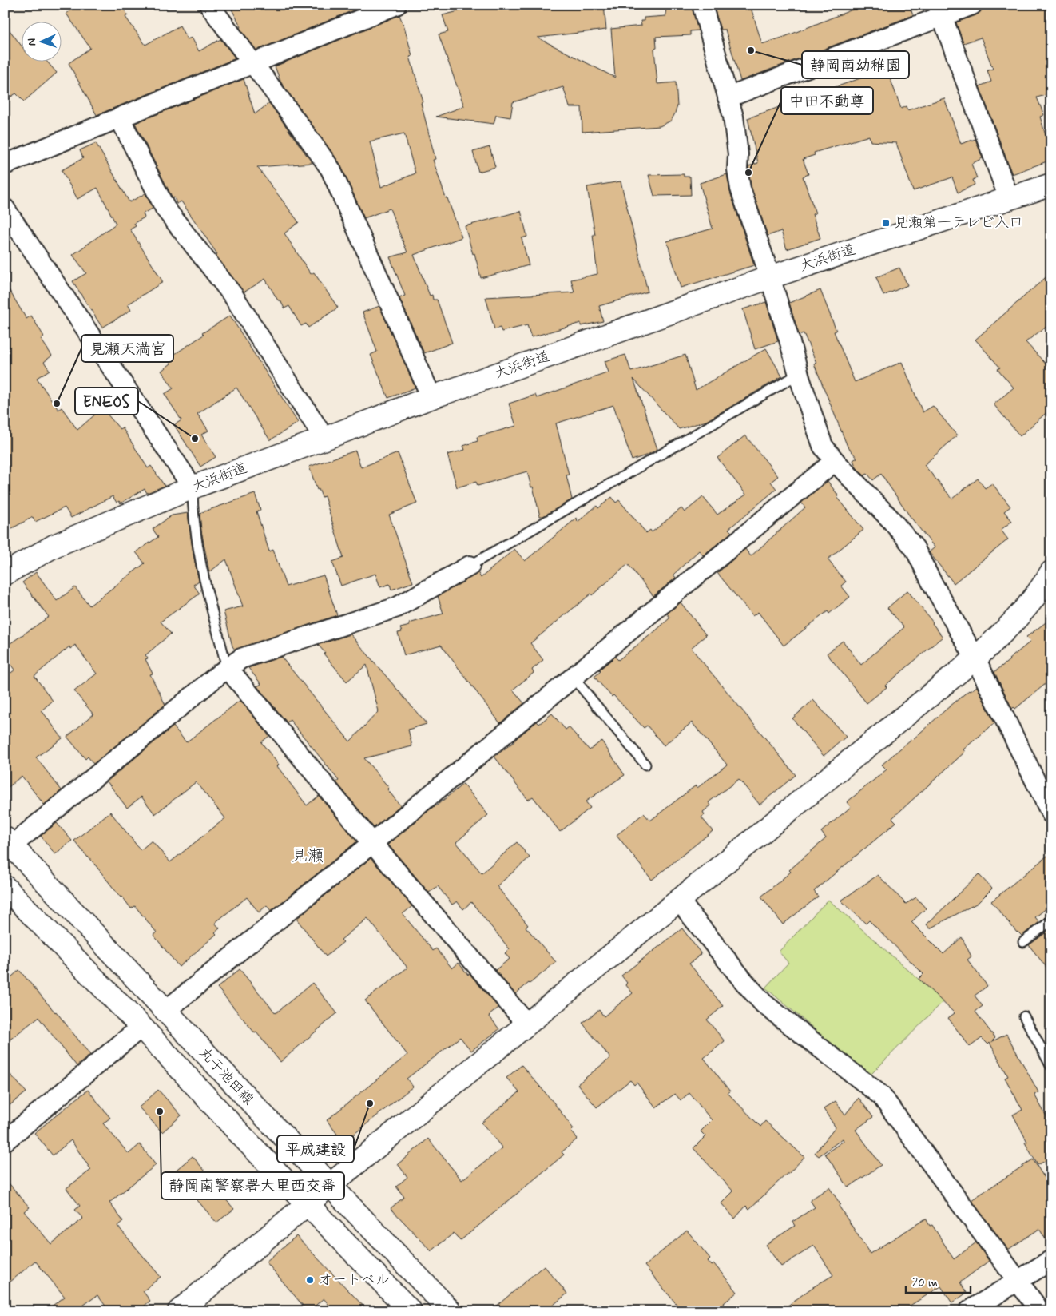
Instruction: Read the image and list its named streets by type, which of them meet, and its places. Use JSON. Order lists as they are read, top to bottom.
{
  "streets": {
    "street": ["大浜街道", "丸子池田線"]
  },
  "districts": ["見瀬"],
  "places": {
    "other": [
      "静岡南幼稚園",
      "中田不動尊",
      "見瀬天満宮",
      "ENEOS",
      "平成建設",
      "静岡南警察署大里西交番",
      "オートベル"
    ],
    "transit": ["見瀬第一テレビ入口"]
  },
  "scale_bar": "20 m",
  "north": "left"
}
